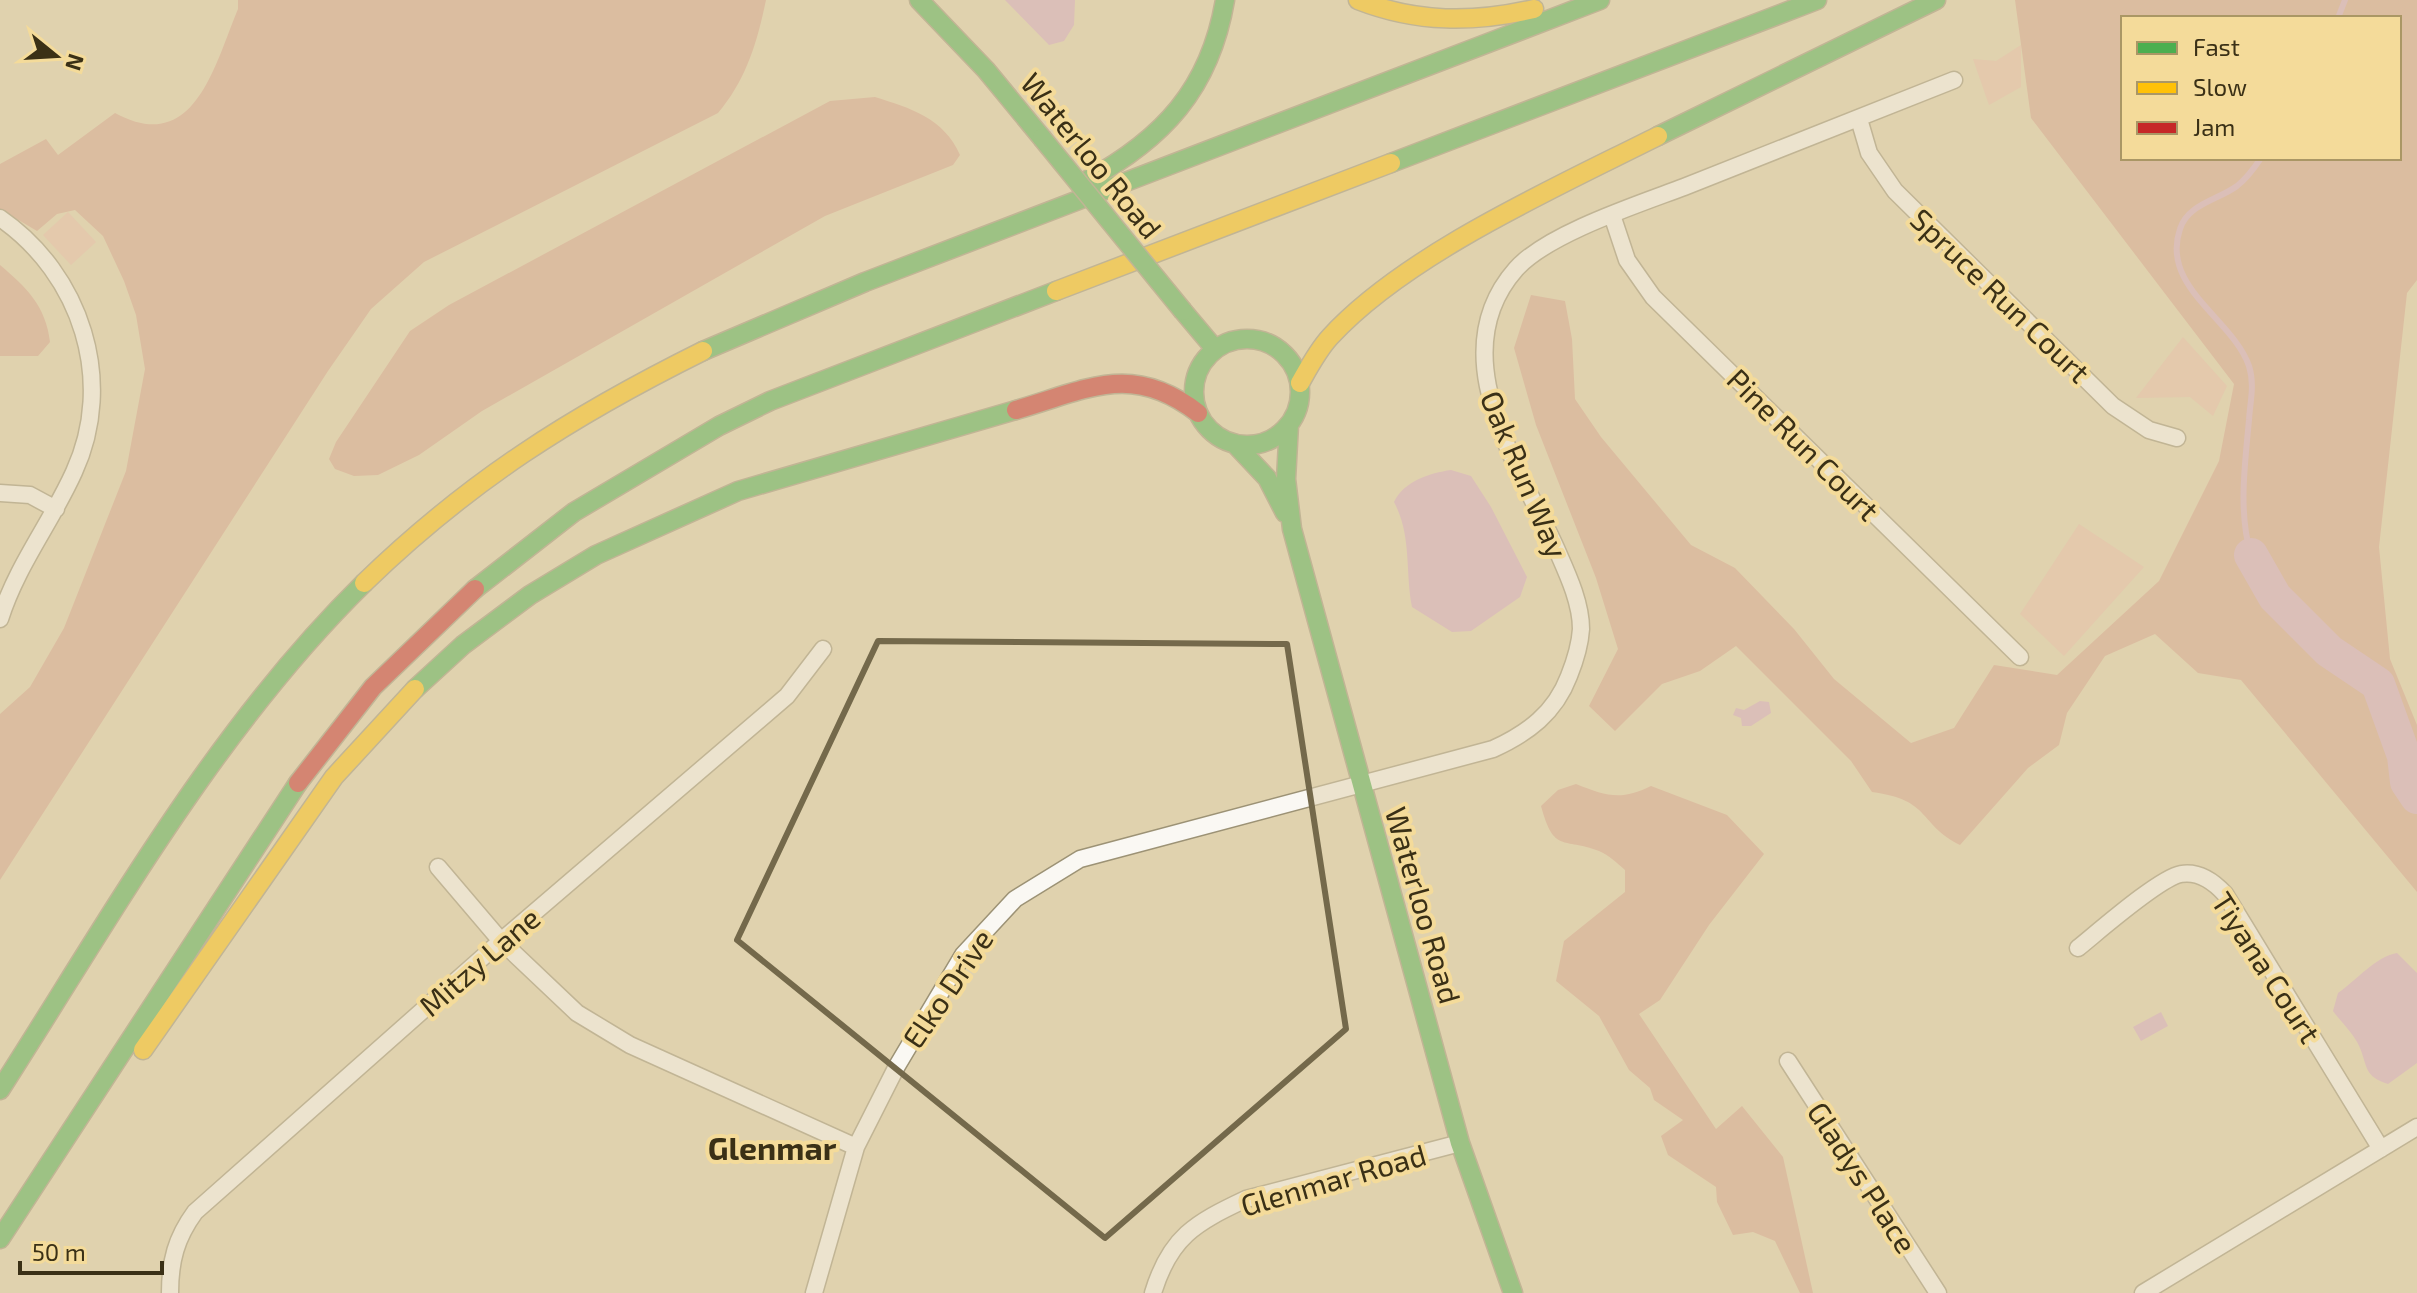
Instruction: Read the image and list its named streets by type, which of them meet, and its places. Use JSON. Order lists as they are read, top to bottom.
{
  "streets": {
    "main road": ["Waterloo Road"],
    "street": [
      "Spruce Run Court",
      "Pine Run Court",
      "Oak Run Way",
      "Mitzy Lane",
      "Tiyana Court",
      "Elko Drive",
      "Gladys Place",
      "Glenmar Road"
    ]
  },
  "crossings": [
    ["Waterloo Road", "Oak Run Way"],
    ["Waterloo Road", "Elko Drive"],
    ["Waterloo Road", "Glenmar Road"],
    ["Spruce Run Court", "Oak Run Way"],
    ["Pine Run Court", "Oak Run Way"],
    ["Oak Run Way", "Elko Drive"]
  ],
  "districts": ["Glenmar"],
  "legend": ["Fast", "Slow", "Jam"],
  "scale_bar": "50 m",
  "north": "right"
}
